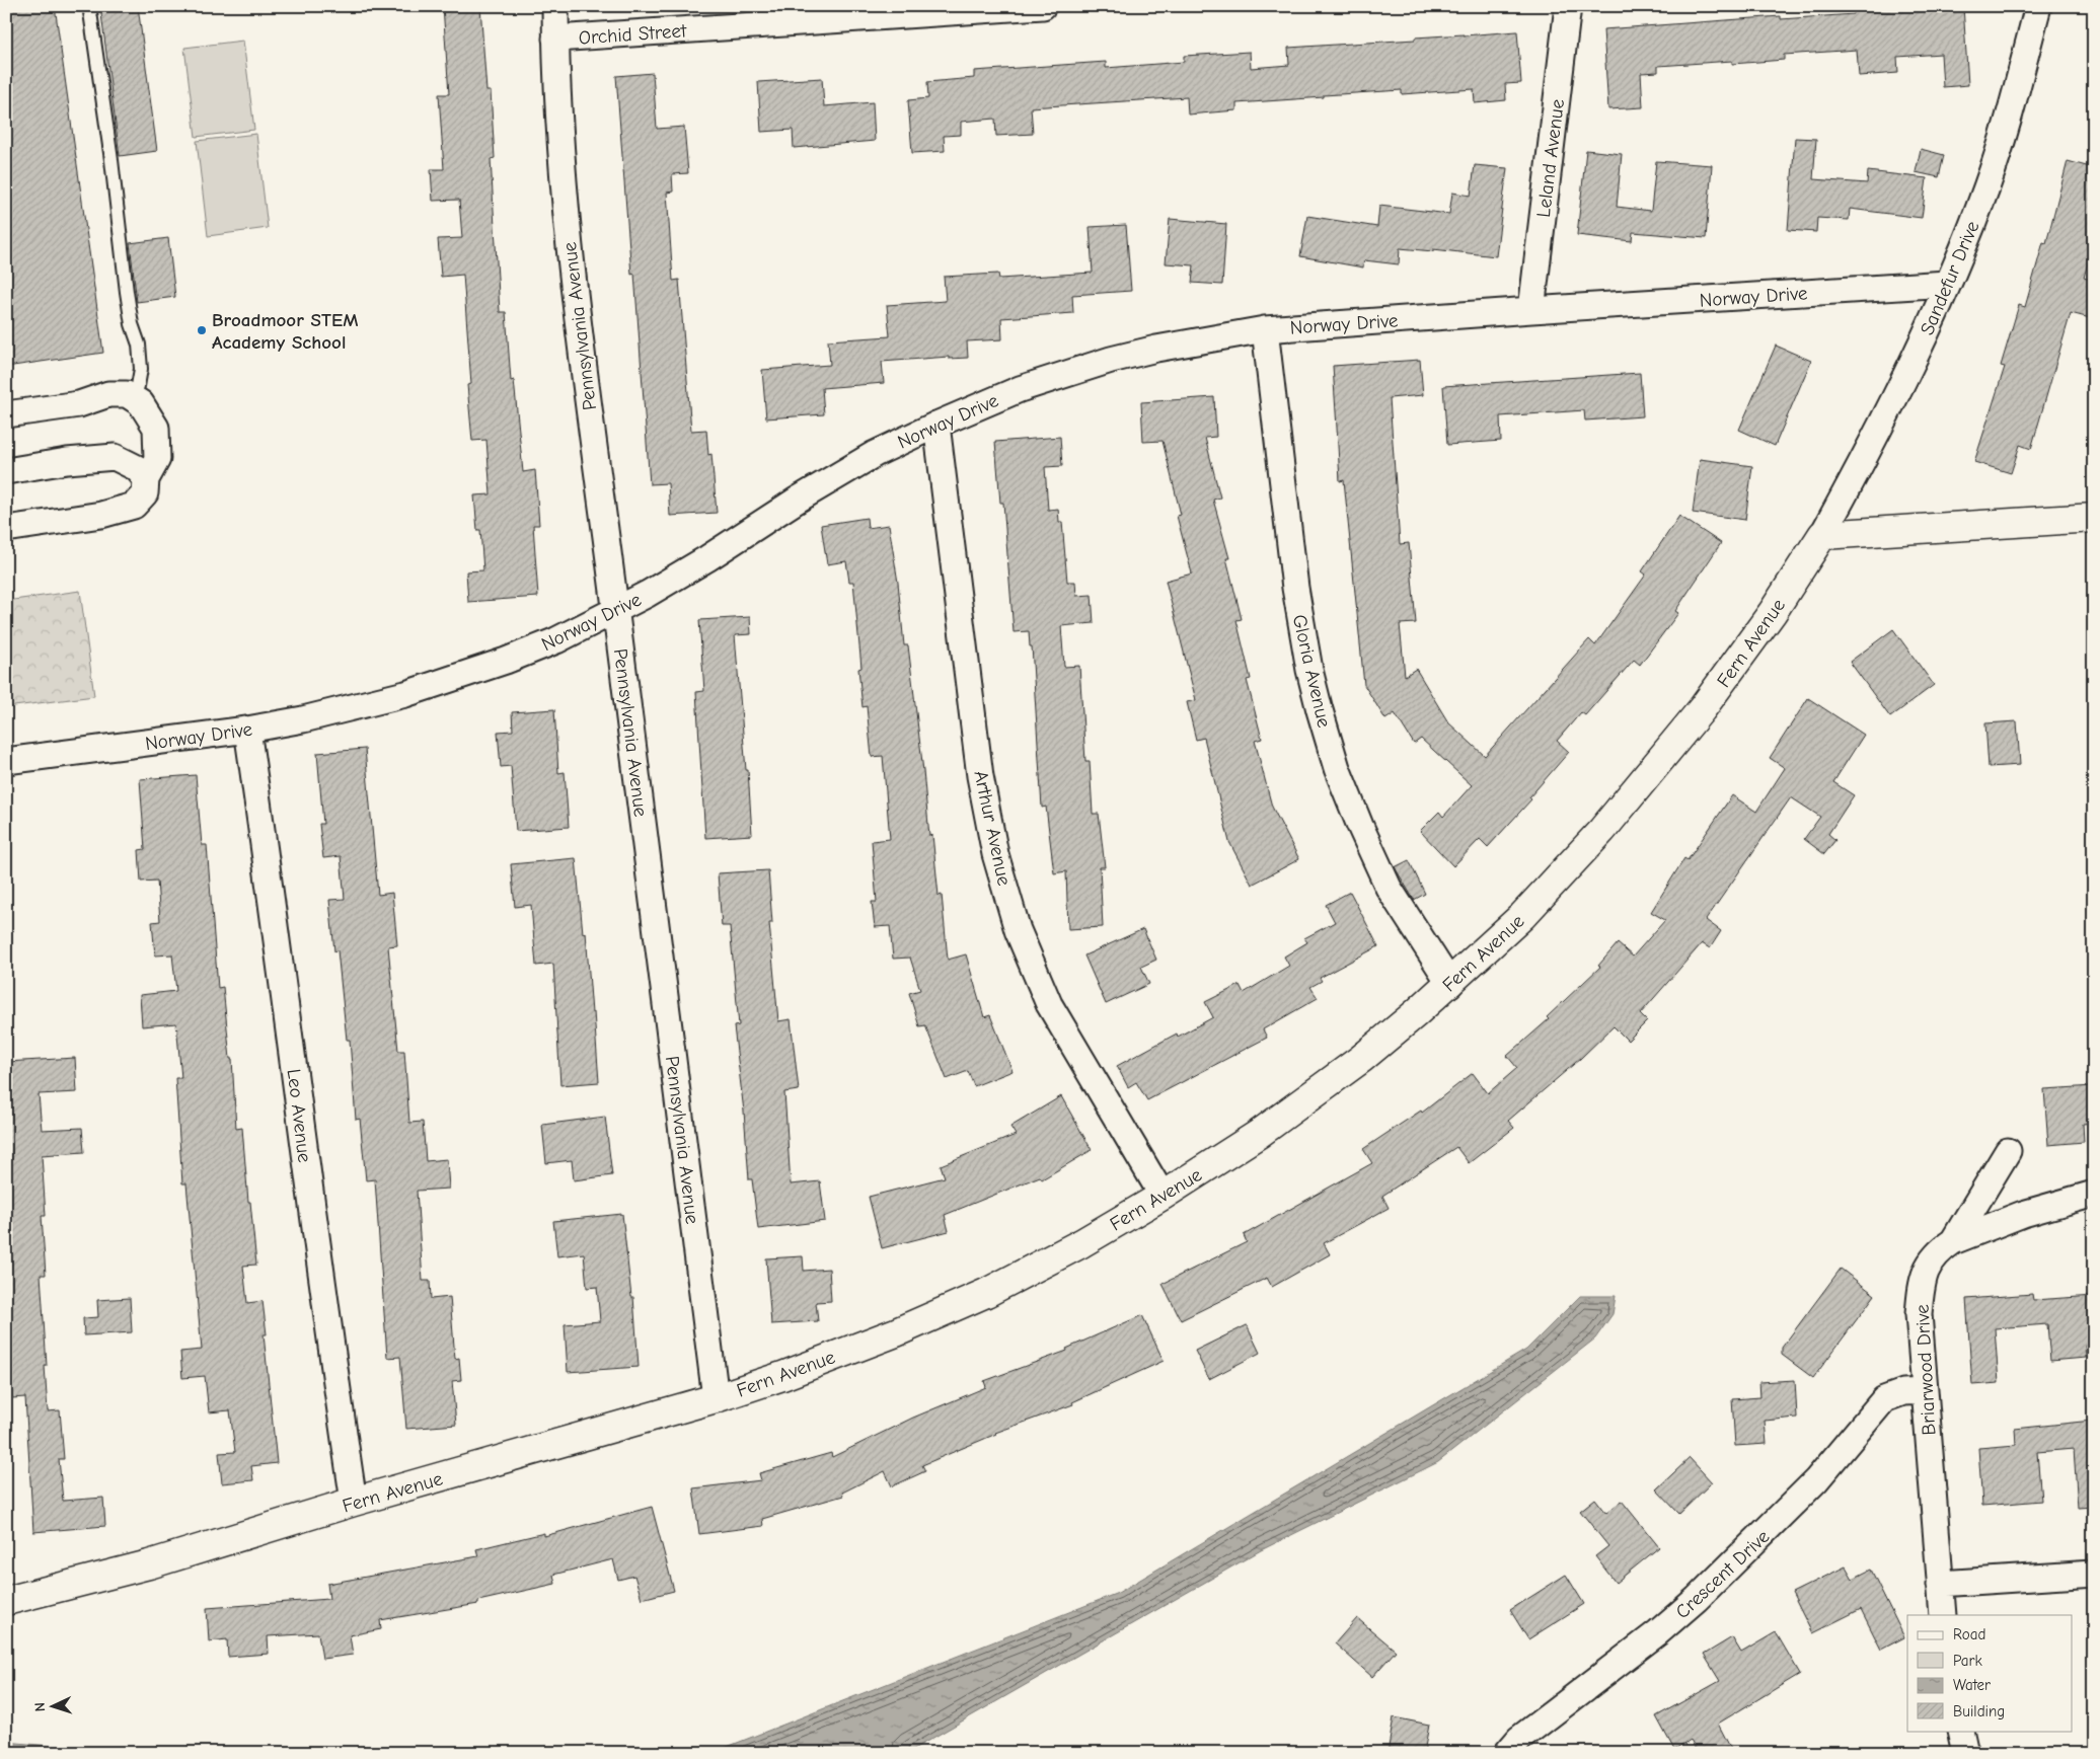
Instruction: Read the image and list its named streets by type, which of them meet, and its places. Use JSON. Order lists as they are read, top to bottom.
{
  "streets": {
    "street": [
      "Orchid Street",
      "Leland Avenue",
      "Sandefur Drive",
      "Norway Drive",
      "Pennsylvania Avenue",
      "Fern Avenue",
      "Gloria Avenue",
      "Arthur Avenue",
      "Leo Avenue",
      "Briarwood Drive",
      "Crescent Drive"
    ]
  },
  "crossings": [
    ["Orchid Street", "Pennsylvania Avenue"],
    ["Leland Avenue", "Norway Drive"],
    ["Sandefur Drive", "Norway Drive"],
    ["Sandefur Drive", "Fern Avenue"],
    ["Norway Drive", "Pennsylvania Avenue"],
    ["Norway Drive", "Gloria Avenue"],
    ["Norway Drive", "Arthur Avenue"],
    ["Norway Drive", "Leo Avenue"],
    ["Pennsylvania Avenue", "Fern Avenue"],
    ["Fern Avenue", "Gloria Avenue"],
    ["Fern Avenue", "Arthur Avenue"],
    ["Fern Avenue", "Leo Avenue"],
    ["Briarwood Drive", "Crescent Drive"]
  ],
  "places": ["Broadmoor STEM Academy School"],
  "legend": [
    "Road",
    "Park",
    "Water",
    "Building"
  ],
  "north": "left"
}
